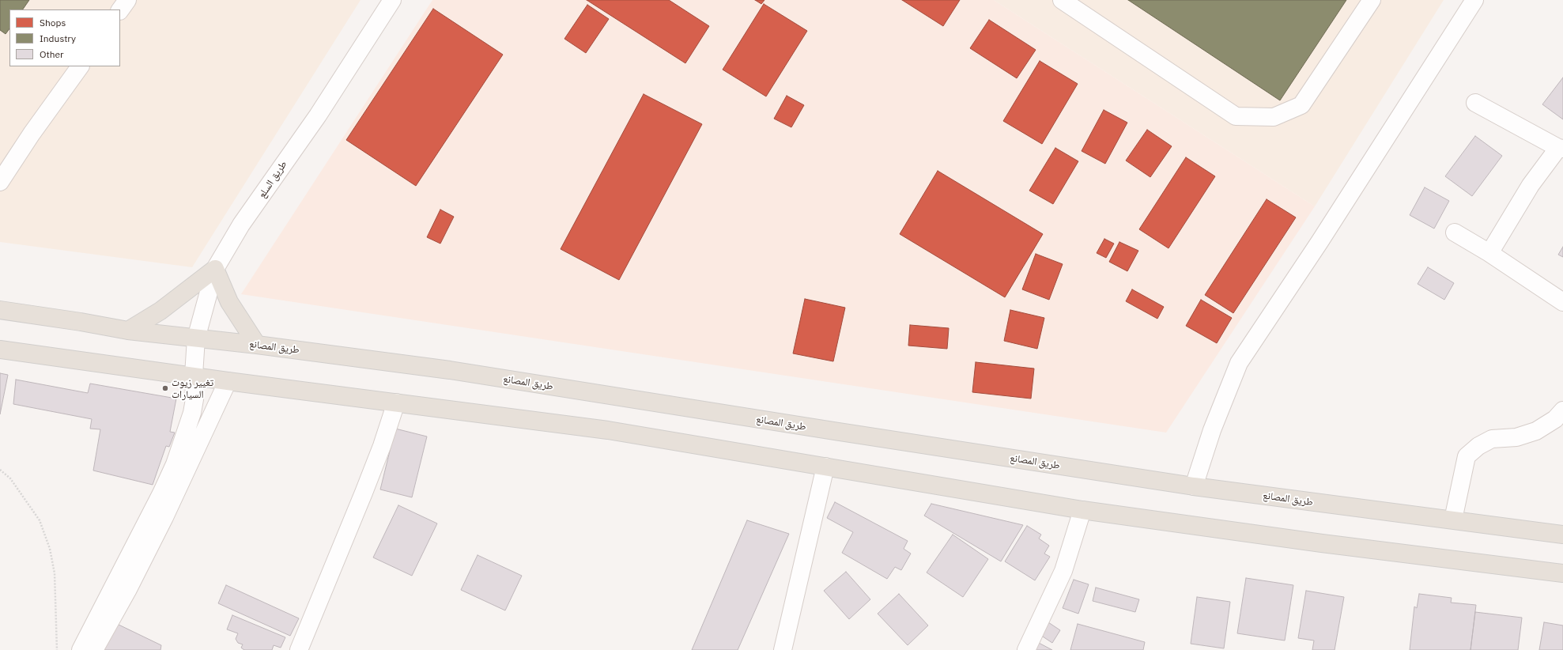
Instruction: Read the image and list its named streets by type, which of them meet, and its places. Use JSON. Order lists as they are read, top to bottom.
{
  "streets": {
    "main road": ["طريق المصانع"],
    "street": ["طريق السلع"]
  },
  "crossings": [
    ["طريق السلع", "طريق المصانع"]
  ],
  "places": ["تغيير زيوت السيارات"],
  "legend": ["Shops", "Industry", "Other"]
}
